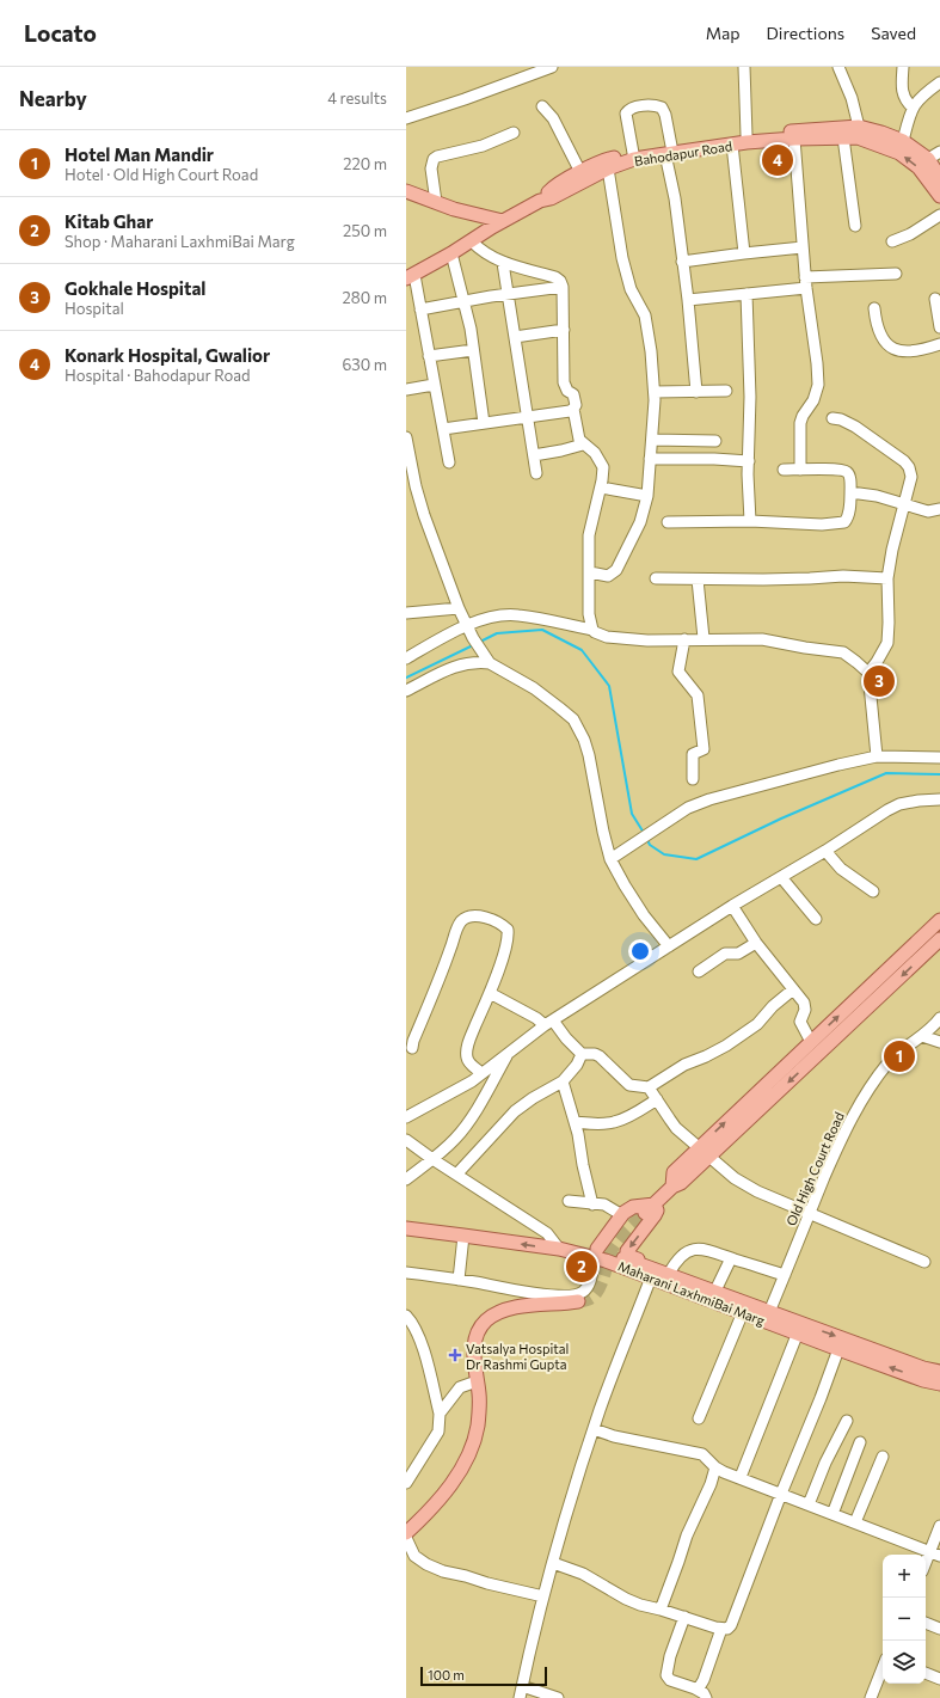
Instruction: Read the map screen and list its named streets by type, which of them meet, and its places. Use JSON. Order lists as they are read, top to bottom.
{
  "streets": {
    "main road": ["Bahodapur Road", "Maharani LaxhmiBai Marg"],
    "street": ["Old High Court Road"]
  },
  "places": {
    "health": ["Vatsalya Hospital Dr Rashmi Gupta"]
  },
  "scale_bar": "100 m",
  "page": {
    "header": "Locato",
    "nav": ["Map", "Directions", "Saved"],
    "heading": ["Nearby", "4 results"],
    "list": [
      {
        "mark": "1",
        "name": "Hotel Man Mandir",
        "note": "Hotel · Old High Court Road",
        "value": "220 m"
      },
      {
        "mark": "2",
        "name": "Kitab Ghar",
        "note": "Shop · Maharani LaxhmiBai Marg",
        "value": "250 m"
      },
      {
        "mark": "3",
        "name": "Gokhale Hospital",
        "note": "Hospital",
        "value": "280 m"
      },
      {
        "mark": "4",
        "name": "Konark Hospital, Gwalior",
        "note": "Hospital · Bahodapur Road",
        "value": "630 m"
      }
    ],
    "pins": [
      "4",
      "3",
      "1",
      "2"
    ],
    "map_buttons": ["+", "−"],
    "scale": "100 m"
  }
}
